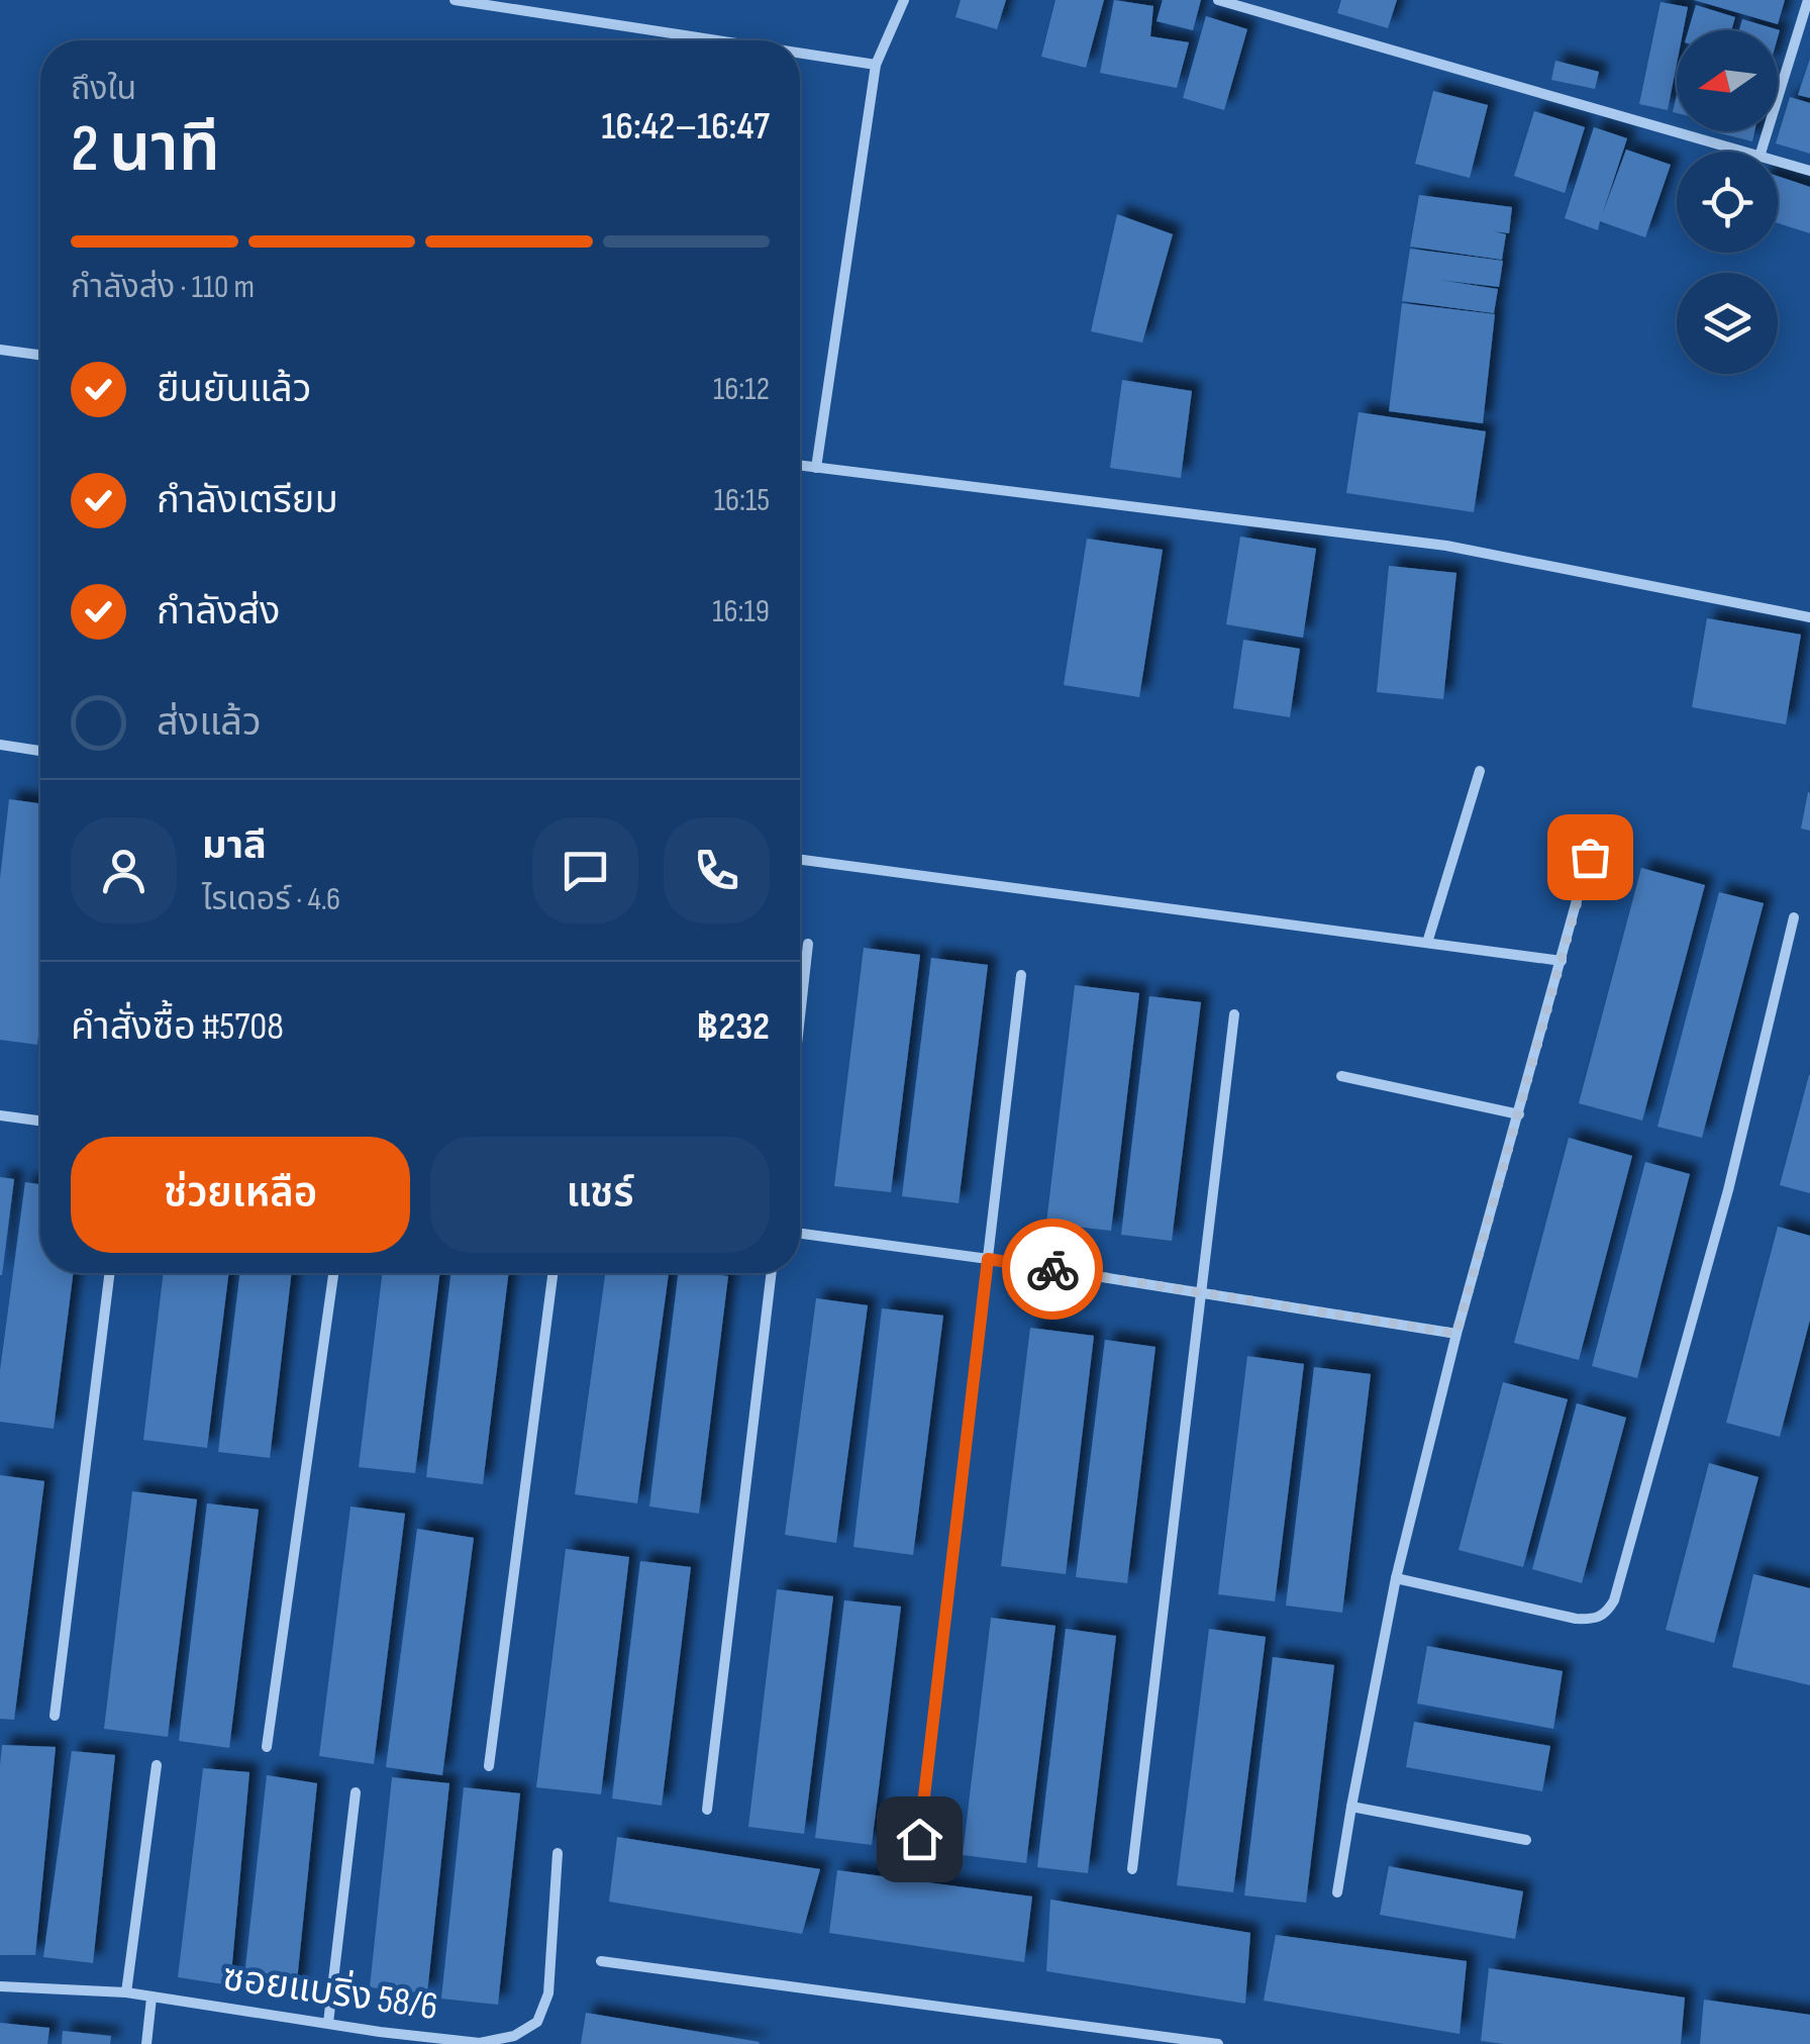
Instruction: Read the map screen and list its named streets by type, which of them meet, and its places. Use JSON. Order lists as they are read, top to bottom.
{
  "streets": {
    "street": ["ซอยแบริ่ง 58/6"]
  },
  "north": "left",
  "page": {
    "heading": ["2 นาที", "ถึงใน", "16:42–16:47"],
    "panel": [
      "มาลี",
      "ไรเดอร์ · 4.6",
      "คำสั่งซื้อ #5708",
      "฿232"
    ],
    "bar": "กำลังส่ง · 110 m",
    "list": [
      ["ยืนยันแล้ว", "16:12"],
      ["กำลังเตรียม", "16:15"],
      ["กำลังส่ง", "16:19"],
      "ส่งแล้ว"
    ],
    "buttons": ["ช่วยเหลือ", "แชร์"]
  }
}
